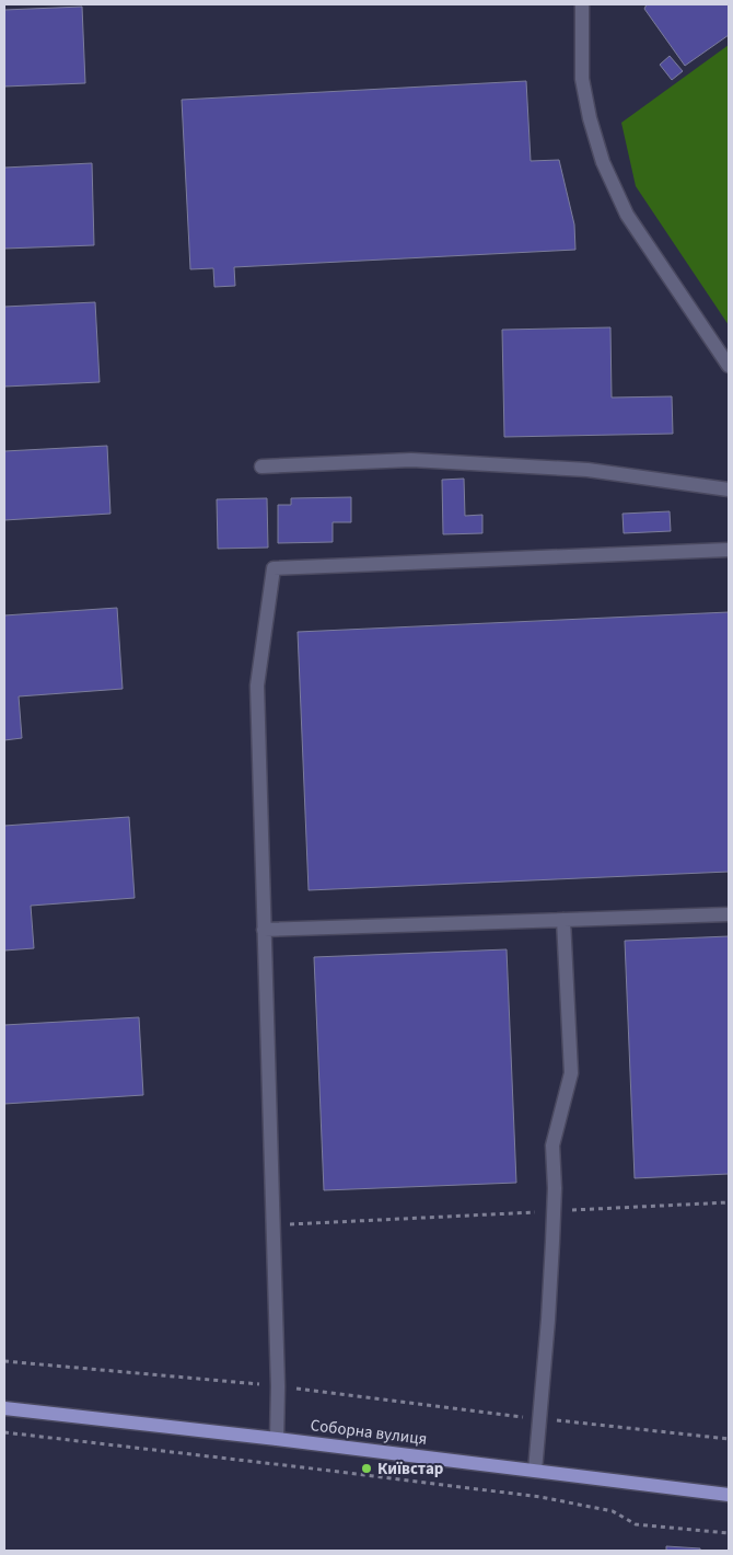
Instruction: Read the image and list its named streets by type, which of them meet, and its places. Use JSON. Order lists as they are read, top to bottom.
{
  "streets": {
    "main road": ["Соборна вулиця"]
  },
  "places": ["Київстар"]
}
